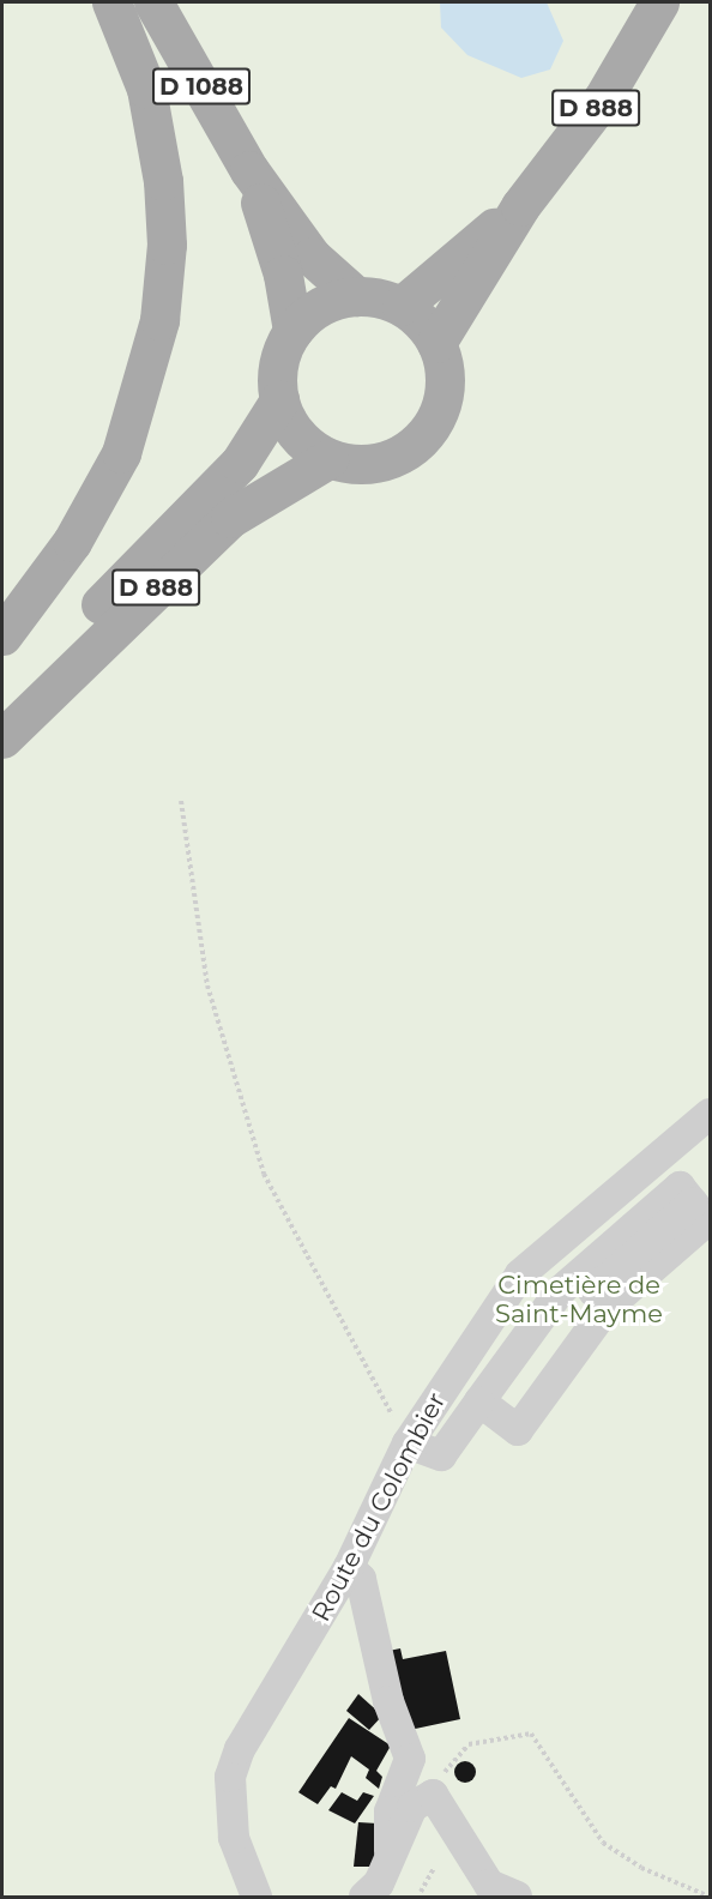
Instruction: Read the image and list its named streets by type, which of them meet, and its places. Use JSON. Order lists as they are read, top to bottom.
{
  "streets": {
    "main road": ["D 1088", "D 888"],
    "street": ["Route du Colombier"]
  },
  "crossings": [
    ["D 1088", "D 888"]
  ],
  "parks": ["Cimetière de Saint-Mayme"]
}
